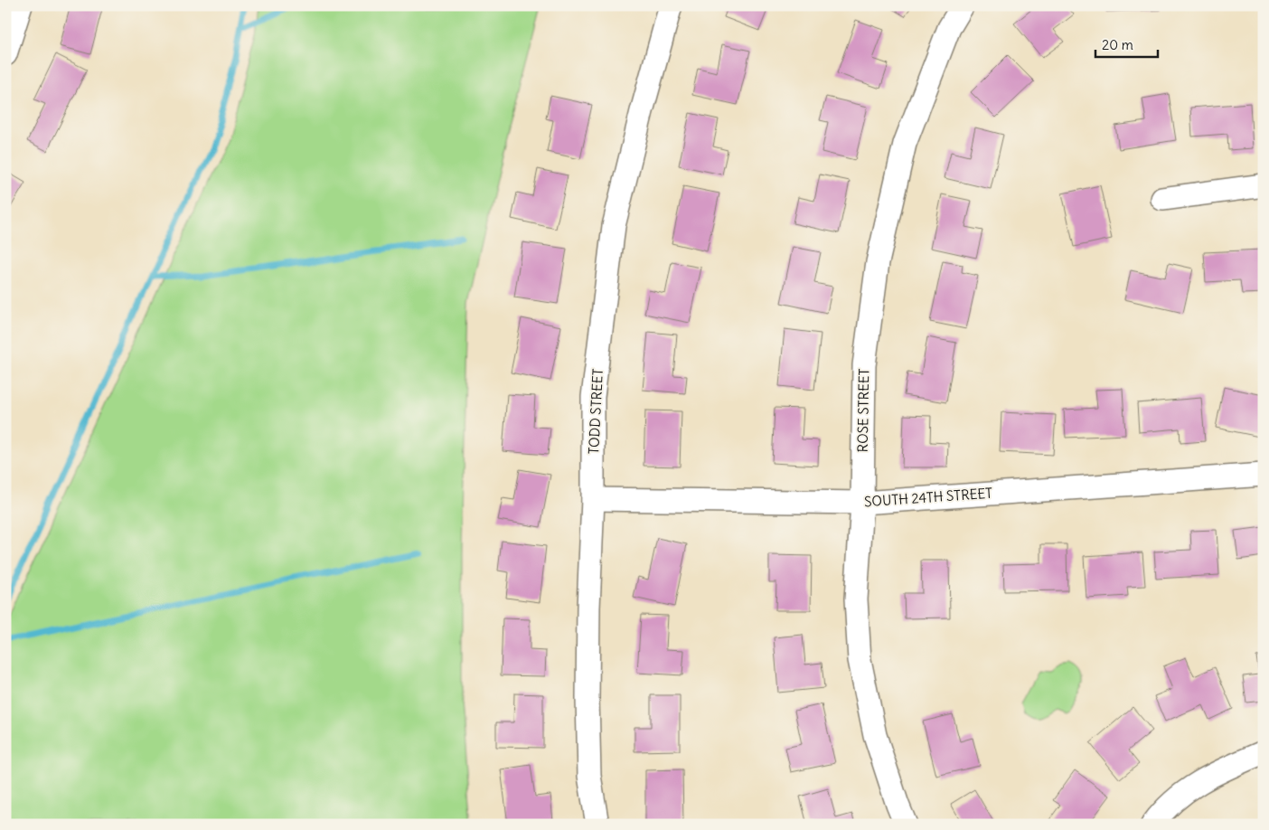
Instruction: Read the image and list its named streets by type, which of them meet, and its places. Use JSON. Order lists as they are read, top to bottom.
{
  "streets": {
    "street": ["ROSE STREET", "TODD STREET", "SOUTH 24TH STREET"]
  },
  "crossings": [
    ["ROSE STREET", "SOUTH 24TH STREET"],
    ["TODD STREET", "SOUTH 24TH STREET"]
  ],
  "scale_bar": "20 m"
}
